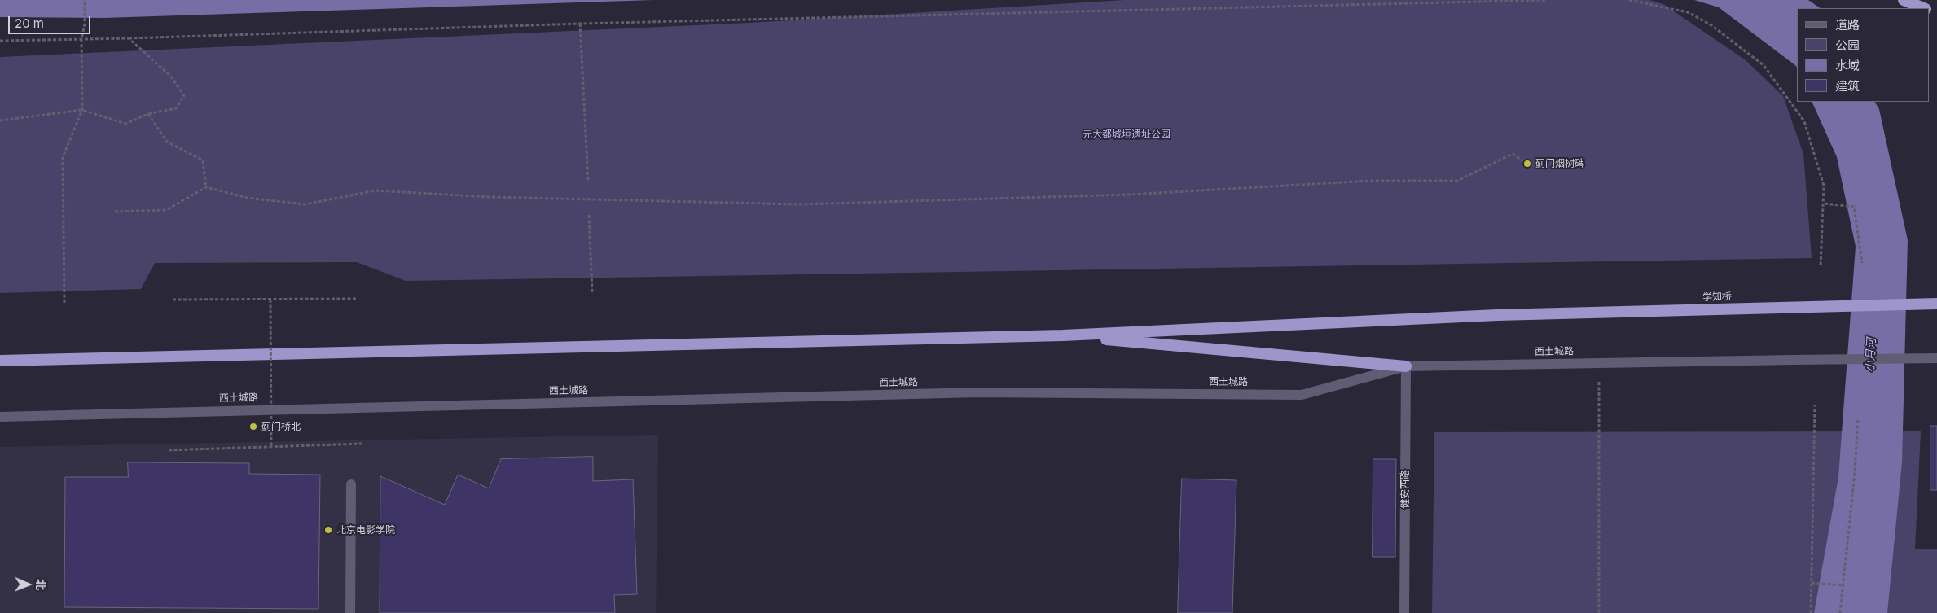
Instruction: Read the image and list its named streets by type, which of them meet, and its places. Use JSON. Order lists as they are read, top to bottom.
{
  "streets": {
    "highway": ["学知桥"],
    "street": ["西土城路", "健安西路"]
  },
  "crossings": [
    ["西土城路", "健安西路"]
  ],
  "water": ["小月河"],
  "parks": ["元大都城垣遗址公园"],
  "places": ["蓟门烟树碑", "蓟门桥北", "北京电影学院"],
  "legend": [
    "道路",
    "公园",
    "水域",
    "建筑"
  ],
  "scale_bar": "20 m",
  "north": "right"
}
